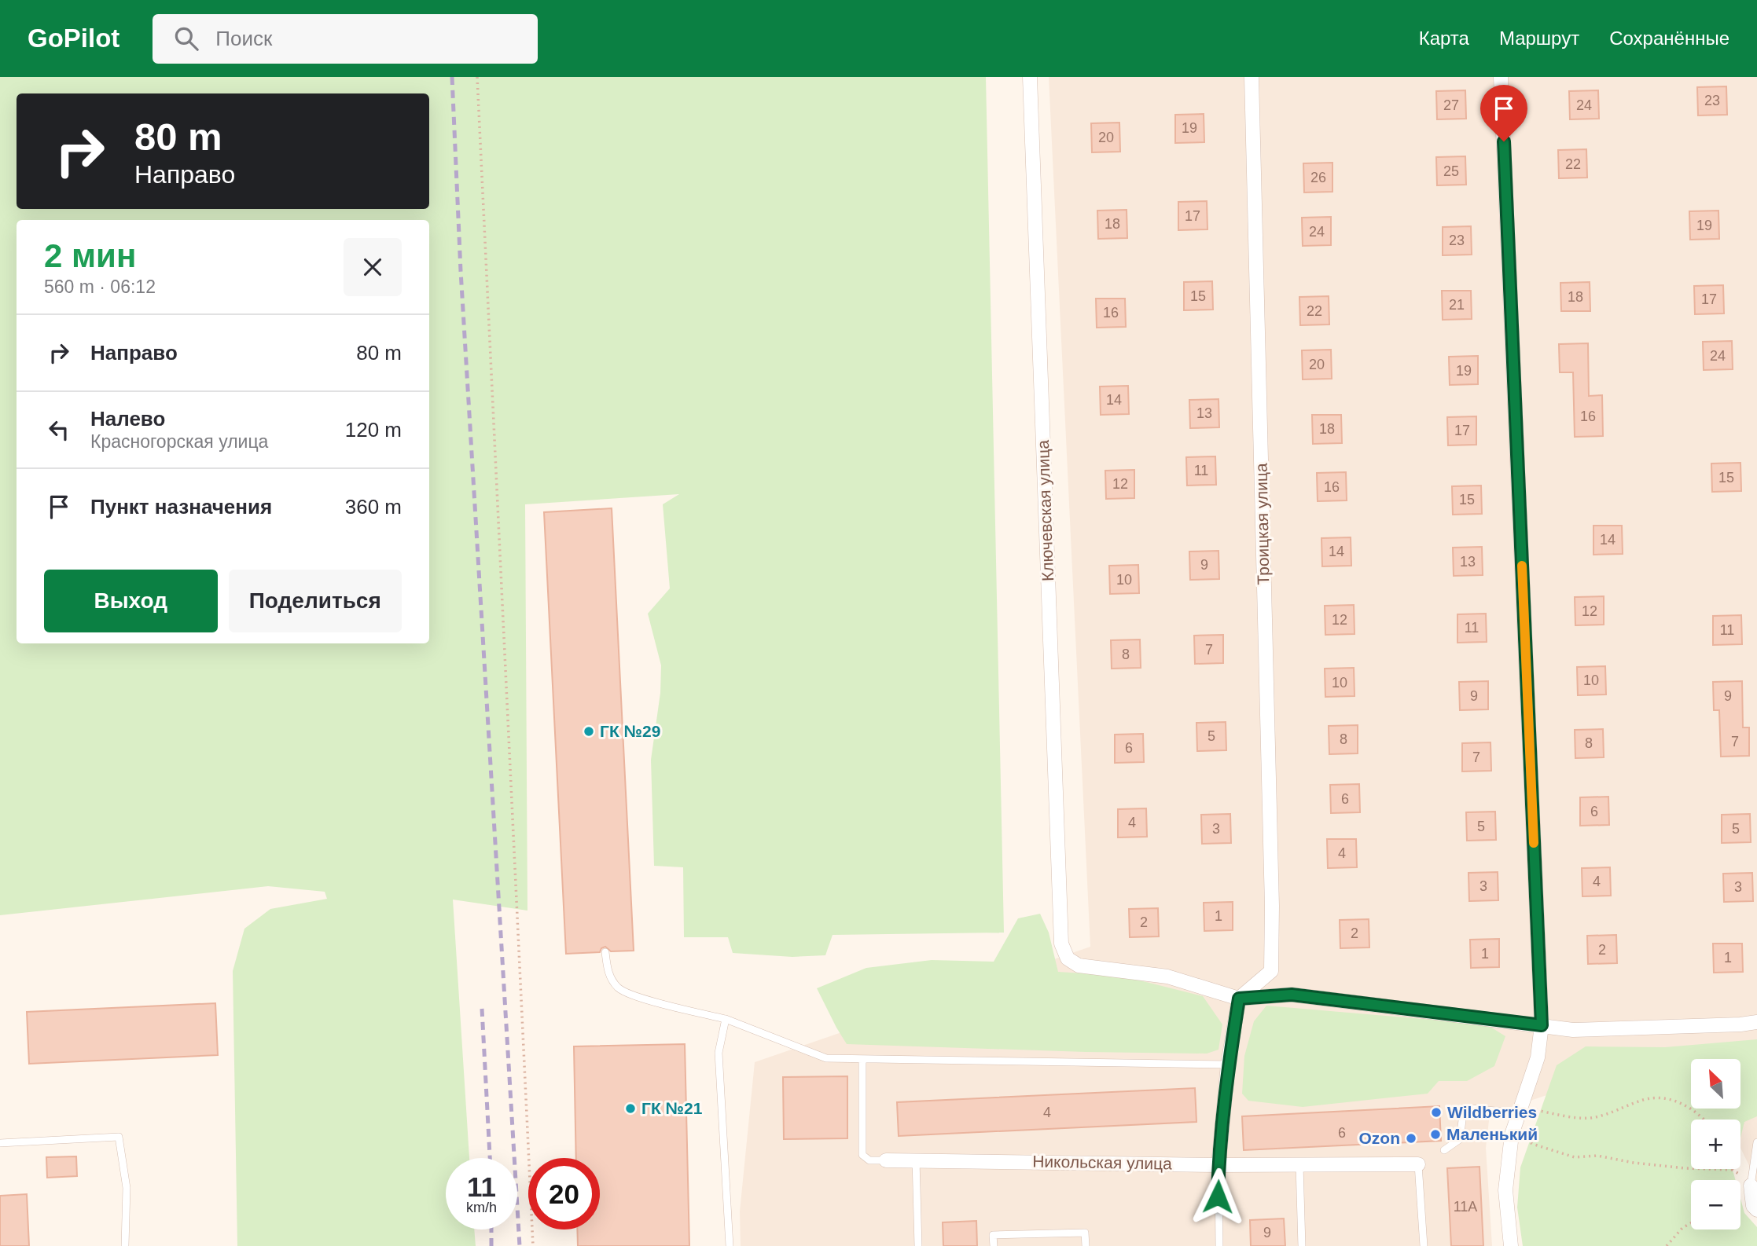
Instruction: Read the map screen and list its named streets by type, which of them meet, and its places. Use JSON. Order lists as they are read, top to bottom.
{
  "streets": {
    "street": ["Ключевская улица", "Троицкая улица", "Никольская улица"]
  },
  "crossings": [
    ["Ключевская улица", "Троицкая улица"]
  ],
  "places": [
    "ГК №29",
    "ГК №21",
    "Wildberries",
    "Маленький",
    "Ozon"
  ],
  "house_numbers": [
    "23",
    "27",
    "24",
    "19",
    "20",
    "22",
    "25",
    "26",
    "17",
    "18",
    "19",
    "24",
    "23",
    "15",
    "18",
    "17",
    "21",
    "22",
    "16",
    "24",
    "20",
    "19",
    "14",
    "13",
    "16",
    "18",
    "17",
    "11",
    "15",
    "12",
    "16",
    "15",
    "14",
    "14",
    "13",
    "9",
    "10",
    "12",
    "12",
    "11",
    "11",
    "7",
    "8",
    "10",
    "10",
    "9",
    "9",
    "5",
    "8",
    "7",
    "8",
    "6",
    "7",
    "6",
    "6",
    "4",
    "5",
    "3",
    "5",
    "4",
    "4",
    "3",
    "3",
    "1",
    "2",
    "2",
    "2",
    "1",
    "1",
    "4",
    "6",
    "11А",
    "9"
  ],
  "north": "top left",
  "page": {
    "header": "GoPilot",
    "search": "Поиск",
    "nav": ["Карта", "Маршрут", "Сохранённые"],
    "turn": ["80 m", "Направо"],
    "heading": ["2 мин", "560 m · 06:12"],
    "list": [
      {
        "name": "Направо",
        "value": "80 m"
      },
      {
        "name": "Налево",
        "note": "Красногорская улица",
        "value": "120 m"
      },
      {
        "name": "Пункт назначения",
        "value": "360 m"
      }
    ],
    "buttons": ["Выход", "Поделиться"],
    "map_buttons": ["+", "−"],
    "speed": "11 km/h",
    "limit": "20"
  }
}
